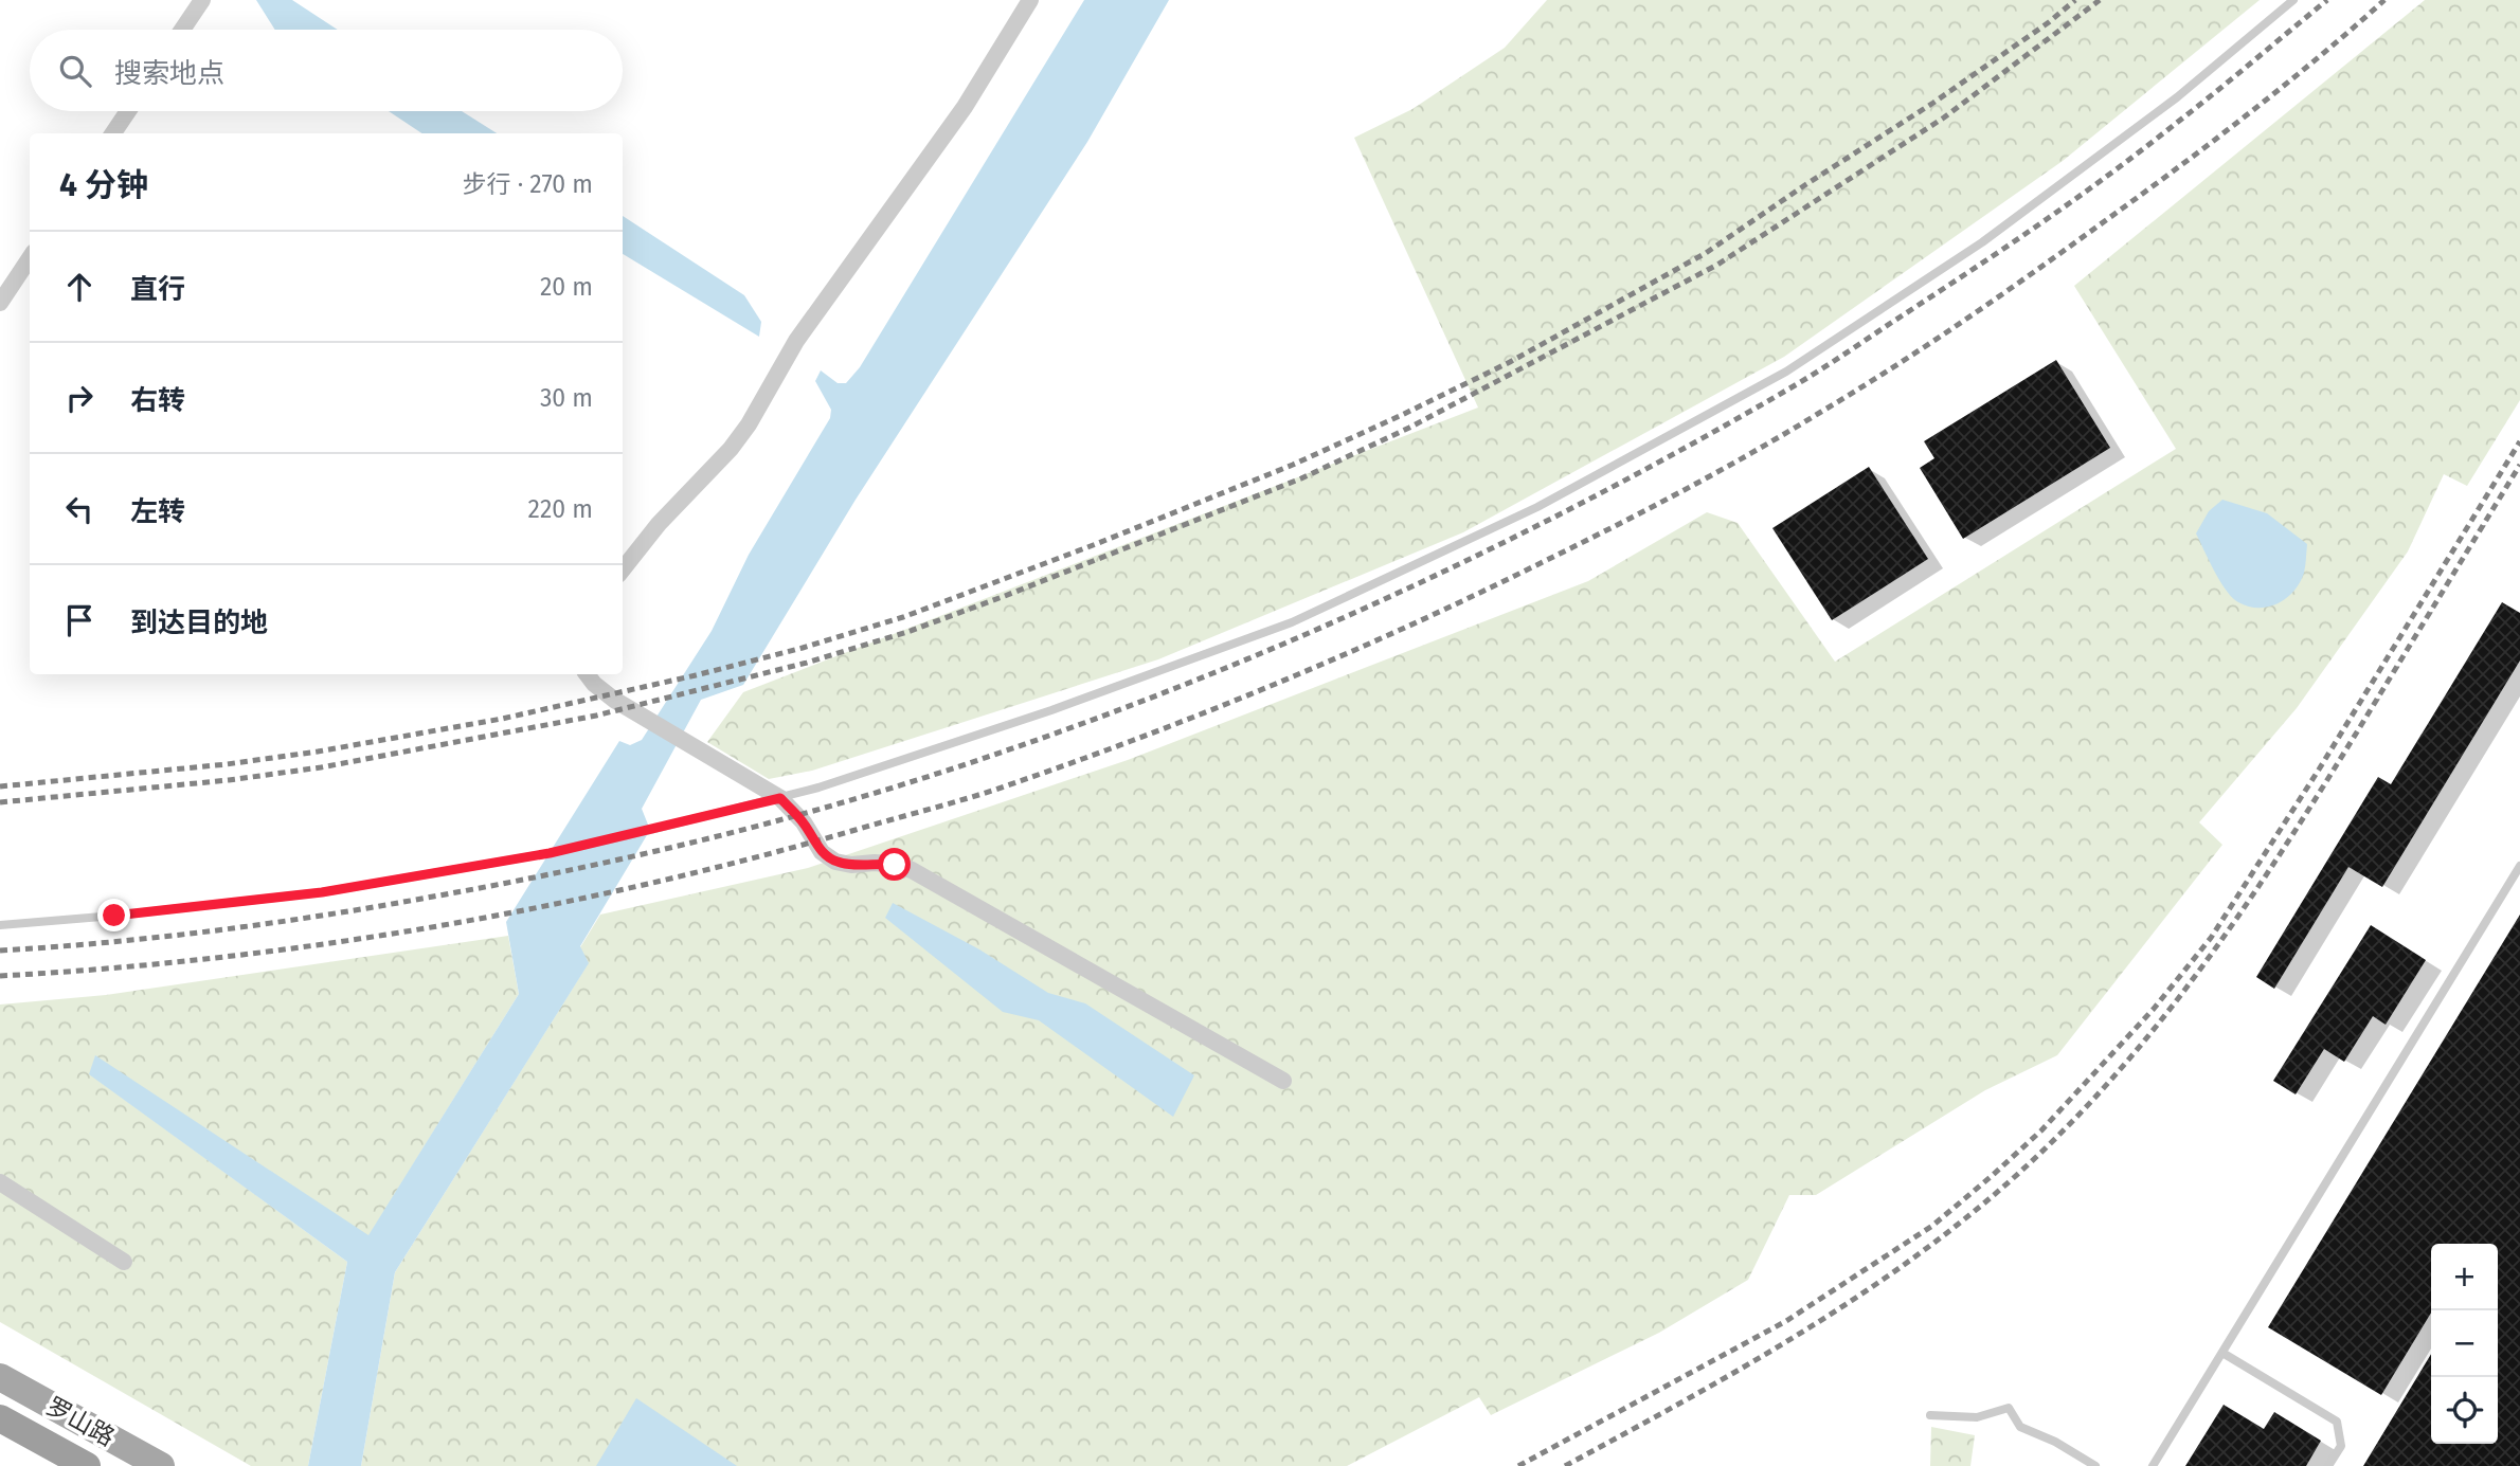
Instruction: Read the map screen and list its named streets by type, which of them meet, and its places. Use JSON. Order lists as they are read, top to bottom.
{
  "streets": {
    "main road": ["罗山路"]
  },
  "page": {
    "search": "搜索地点",
    "heading": ["4 分钟", "步行 · 270 m"],
    "list": [
      ["直行", "20 m"],
      ["右转", "30 m"],
      ["左转", "220 m"],
      "到达目的地"
    ],
    "map_buttons": ["+", "−"]
  }
}
